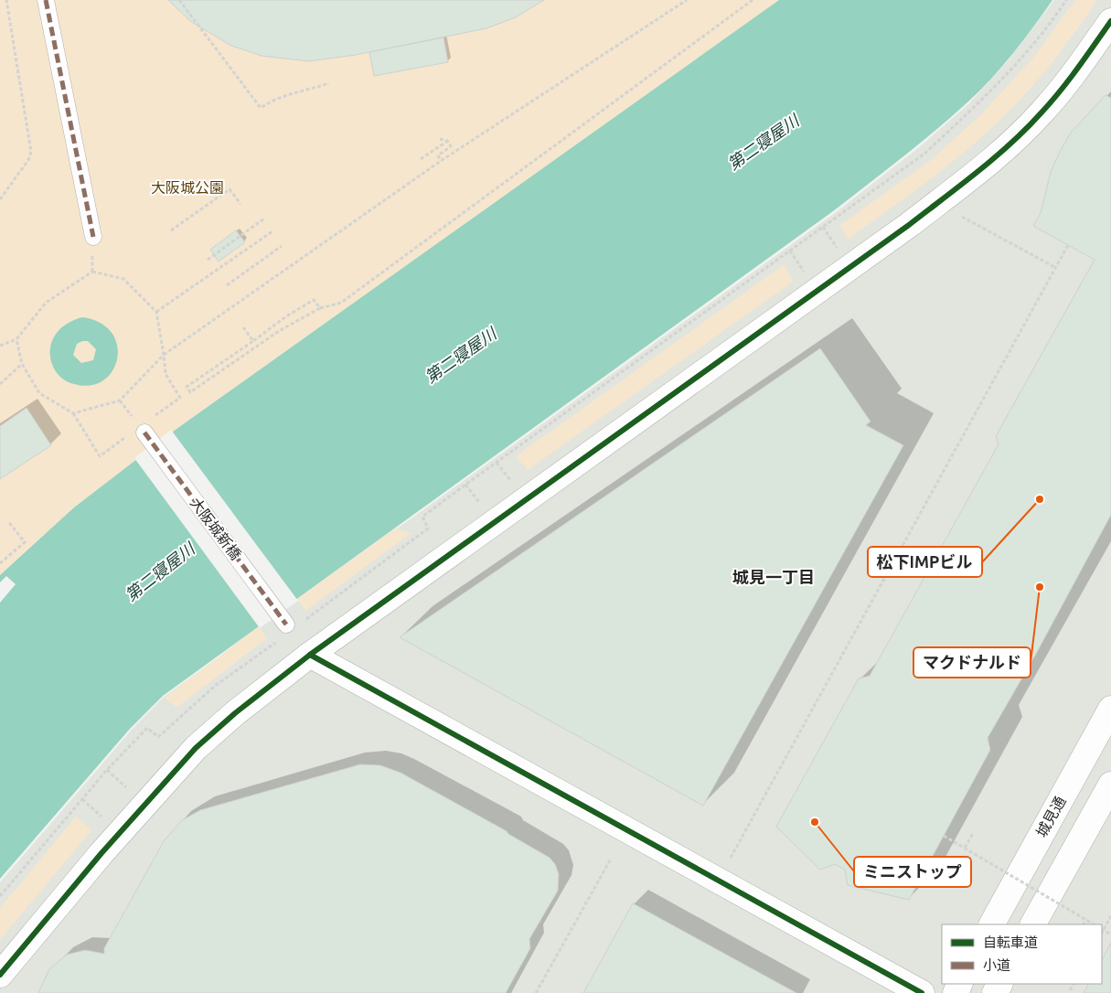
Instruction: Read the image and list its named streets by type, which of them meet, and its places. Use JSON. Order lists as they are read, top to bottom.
{
  "streets": {
    "street": ["大阪城新橋", "城見通"]
  },
  "districts": ["城見一丁目"],
  "water": ["第二寝屋川"],
  "parks": ["大阪城公園"],
  "places": ["松下IMPビル", "マクドナルド", "ミニストップ"],
  "legend": ["自転車道", "小道"]
}
